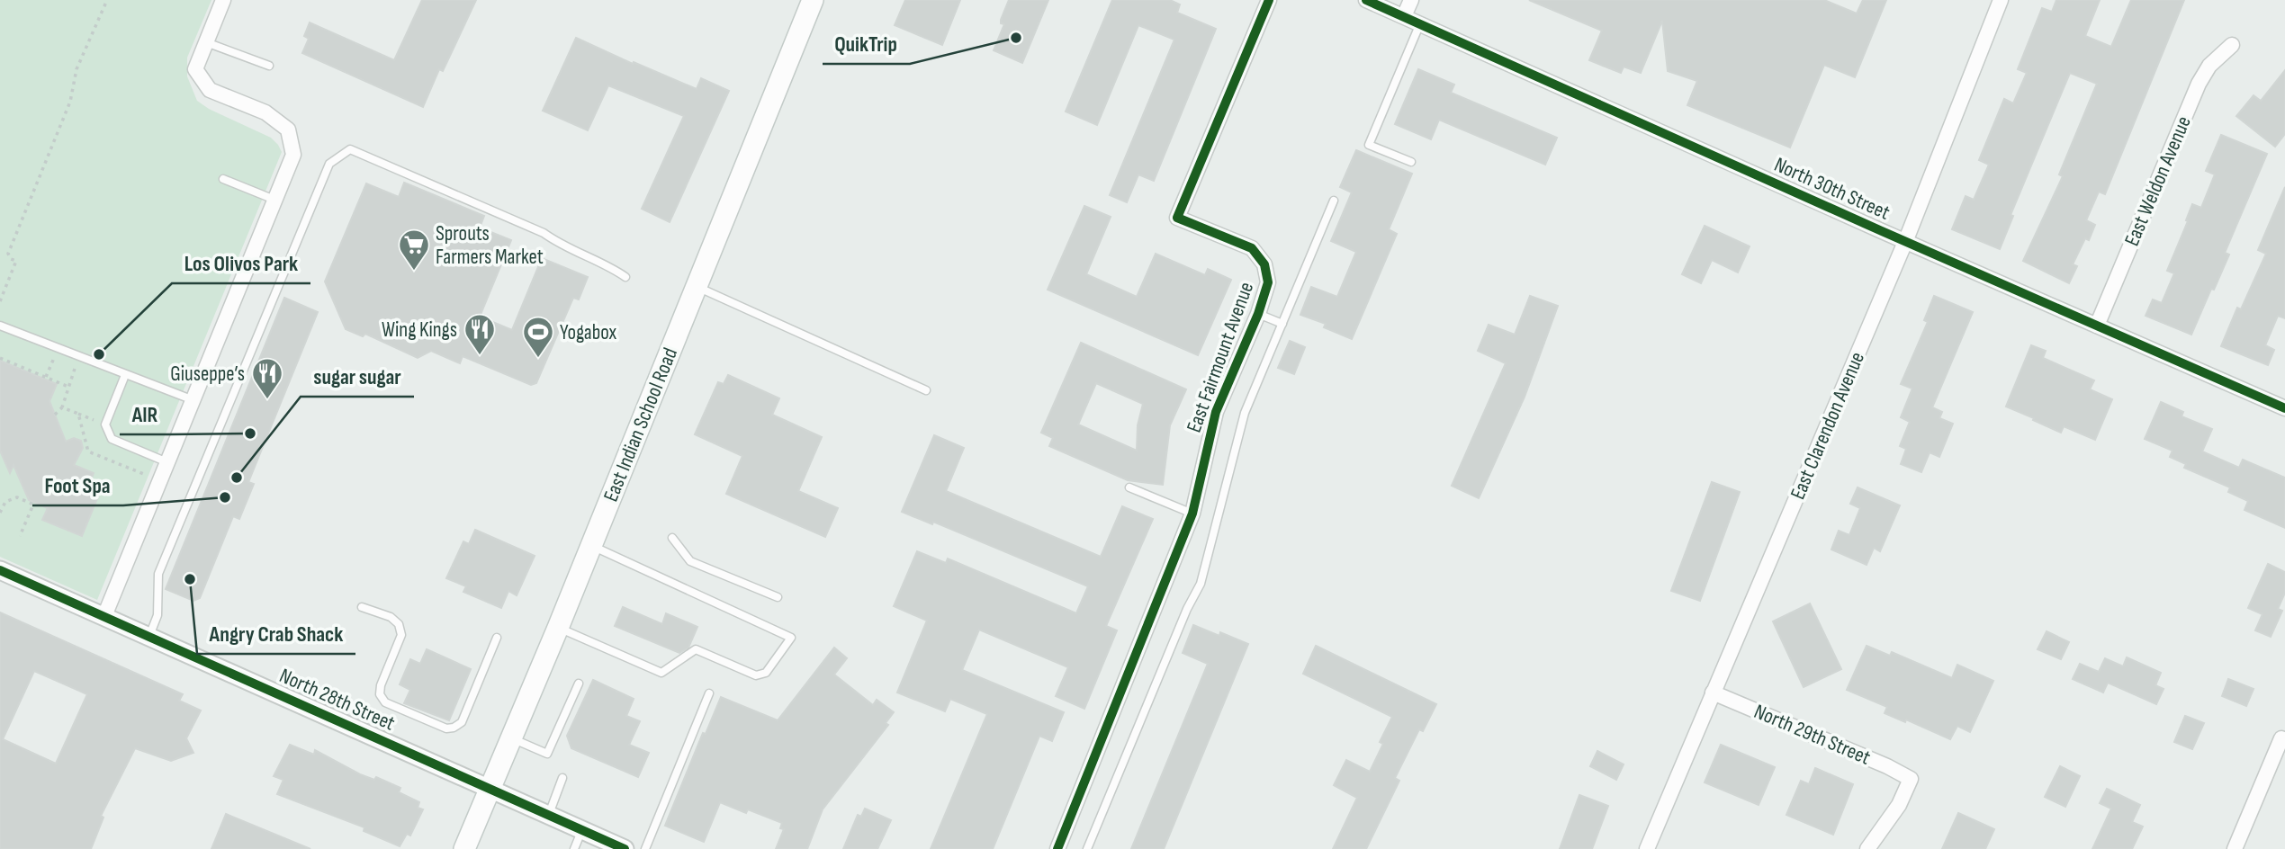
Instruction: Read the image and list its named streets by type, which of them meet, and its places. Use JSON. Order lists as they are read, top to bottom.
{
  "streets": {
    "main road": ["East Indian School Road"],
    "street": [
      "East Weldon Avenue",
      "North 30th Street",
      "East Fairmount Avenue",
      "East Clarendon Avenue",
      "North 28th Street",
      "North 29th Street"
    ]
  },
  "crossings": [
    ["East Weldon Avenue", "North 30th Street"],
    ["North 30th Street", "East Clarendon Avenue"],
    ["East Indian School Road", "North 28th Street"],
    ["East Clarendon Avenue", "North 29th Street"]
  ],
  "places": {
    "other": [
      "QuikTrip",
      "Los Olivos Park",
      "AIR",
      "sugar sugar",
      "Foot Spa",
      "Angry Crab Shack"
    ],
    "supermarket": ["Sprouts Farmers Market"],
    "restaurant": ["Wing Kings", "Giuseppe’s"],
    "sports": ["Yogabox"]
  }
}
